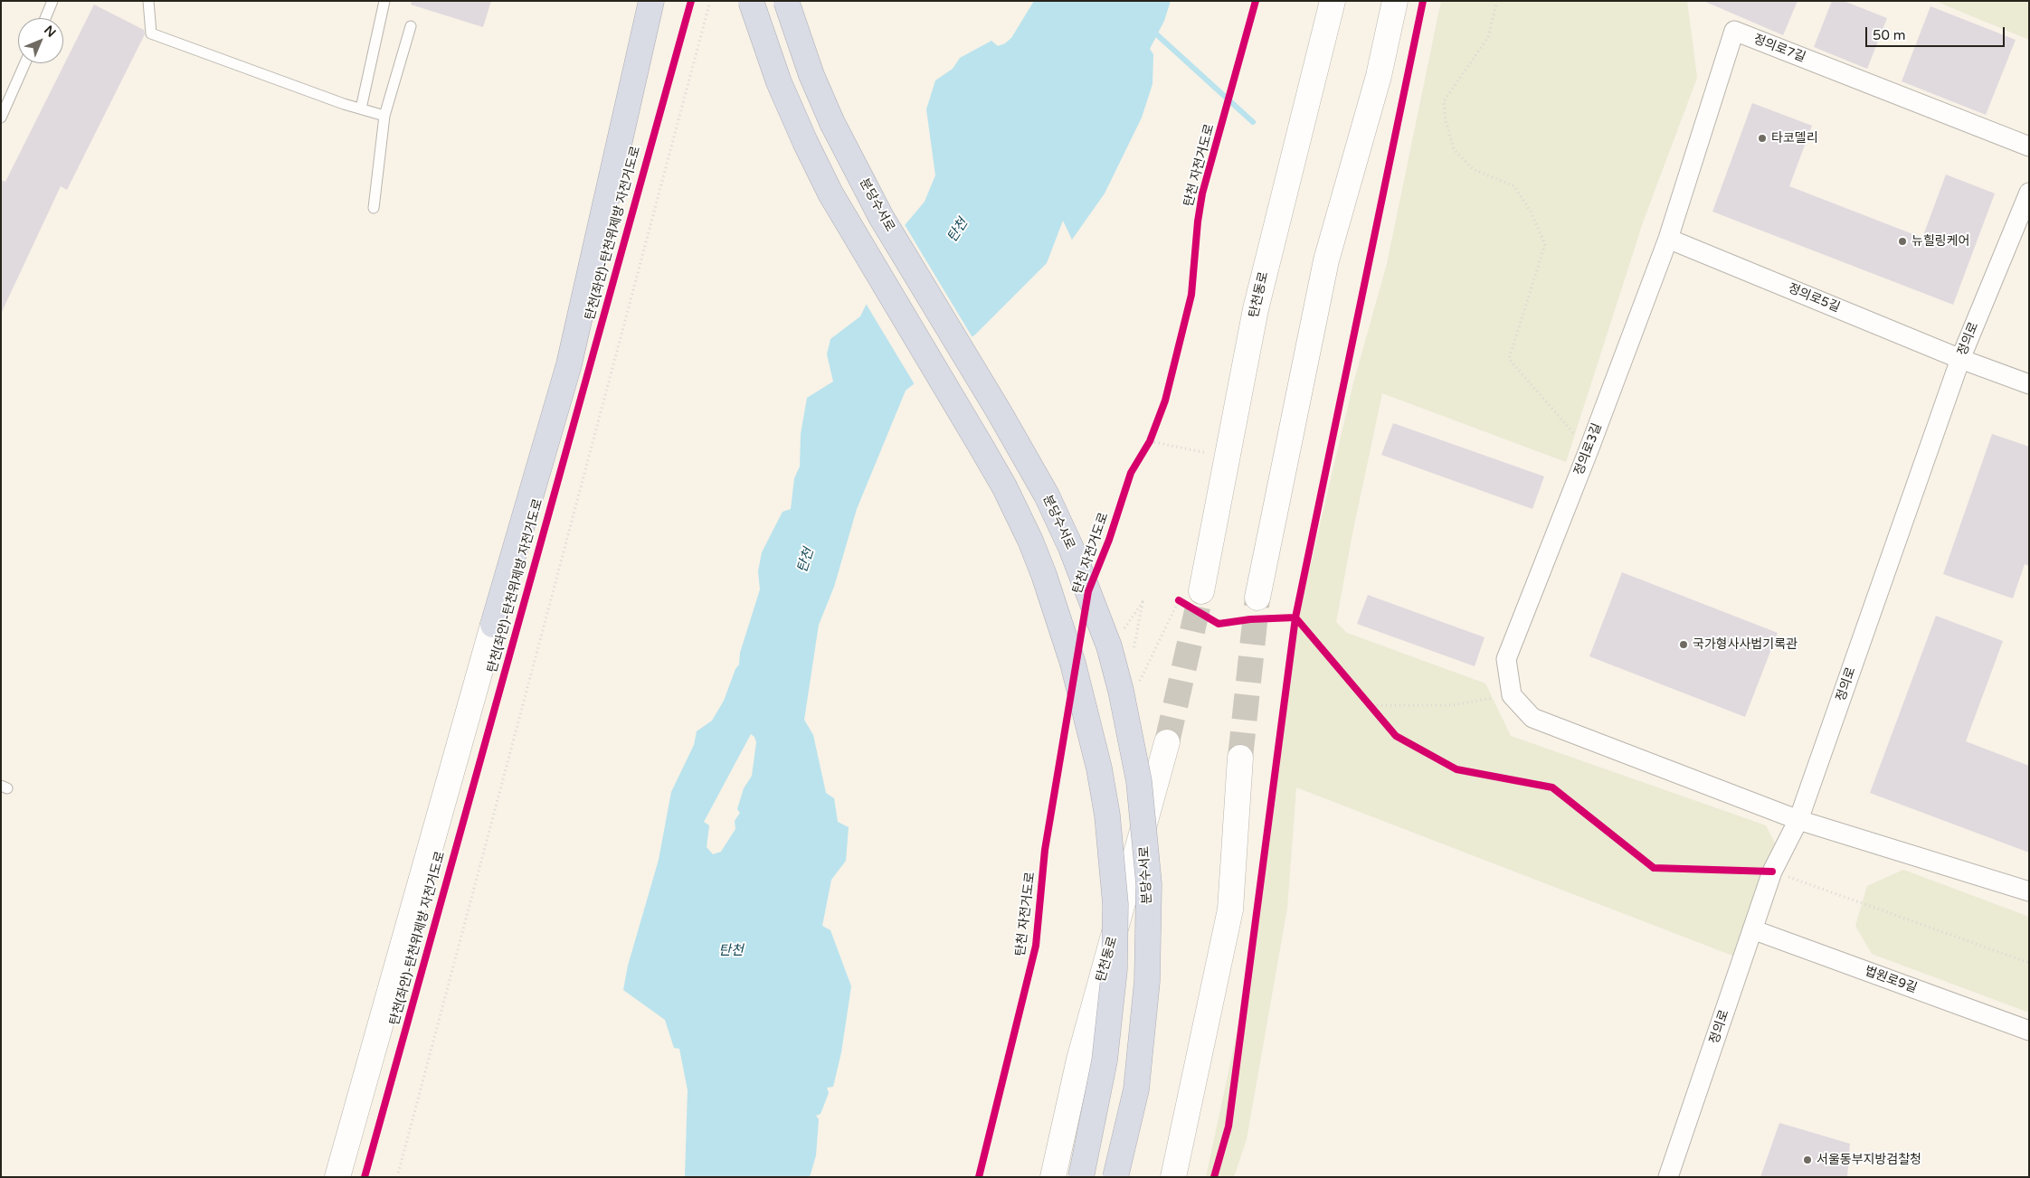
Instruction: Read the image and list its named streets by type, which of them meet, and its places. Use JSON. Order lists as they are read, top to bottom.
{
  "streets": {
    "highway": ["분당수서로"],
    "street": [
      "정의로7길",
      "탄천동로",
      "정의로5길",
      "정의로",
      "정의로3길",
      "법원로9길"
    ],
    "cycle path": ["탄천 자전거도로", "탄천(좌안)-탄천위제방 자전거도로"]
  },
  "crossings": [
    ["정의로7길", "정의로5길"],
    ["정의로7길", "정의로3길"],
    ["정의로5길", "정의로"],
    ["정의로5길", "정의로3길"],
    ["정의로", "법원로9길"]
  ],
  "water": ["탄천"],
  "places": [
    "타코델리",
    "뉴힐링케어",
    "국가형사사법기록관",
    "서울동부지방검찰청"
  ],
  "scale_bar": "50 m",
  "north": "top right"
}
